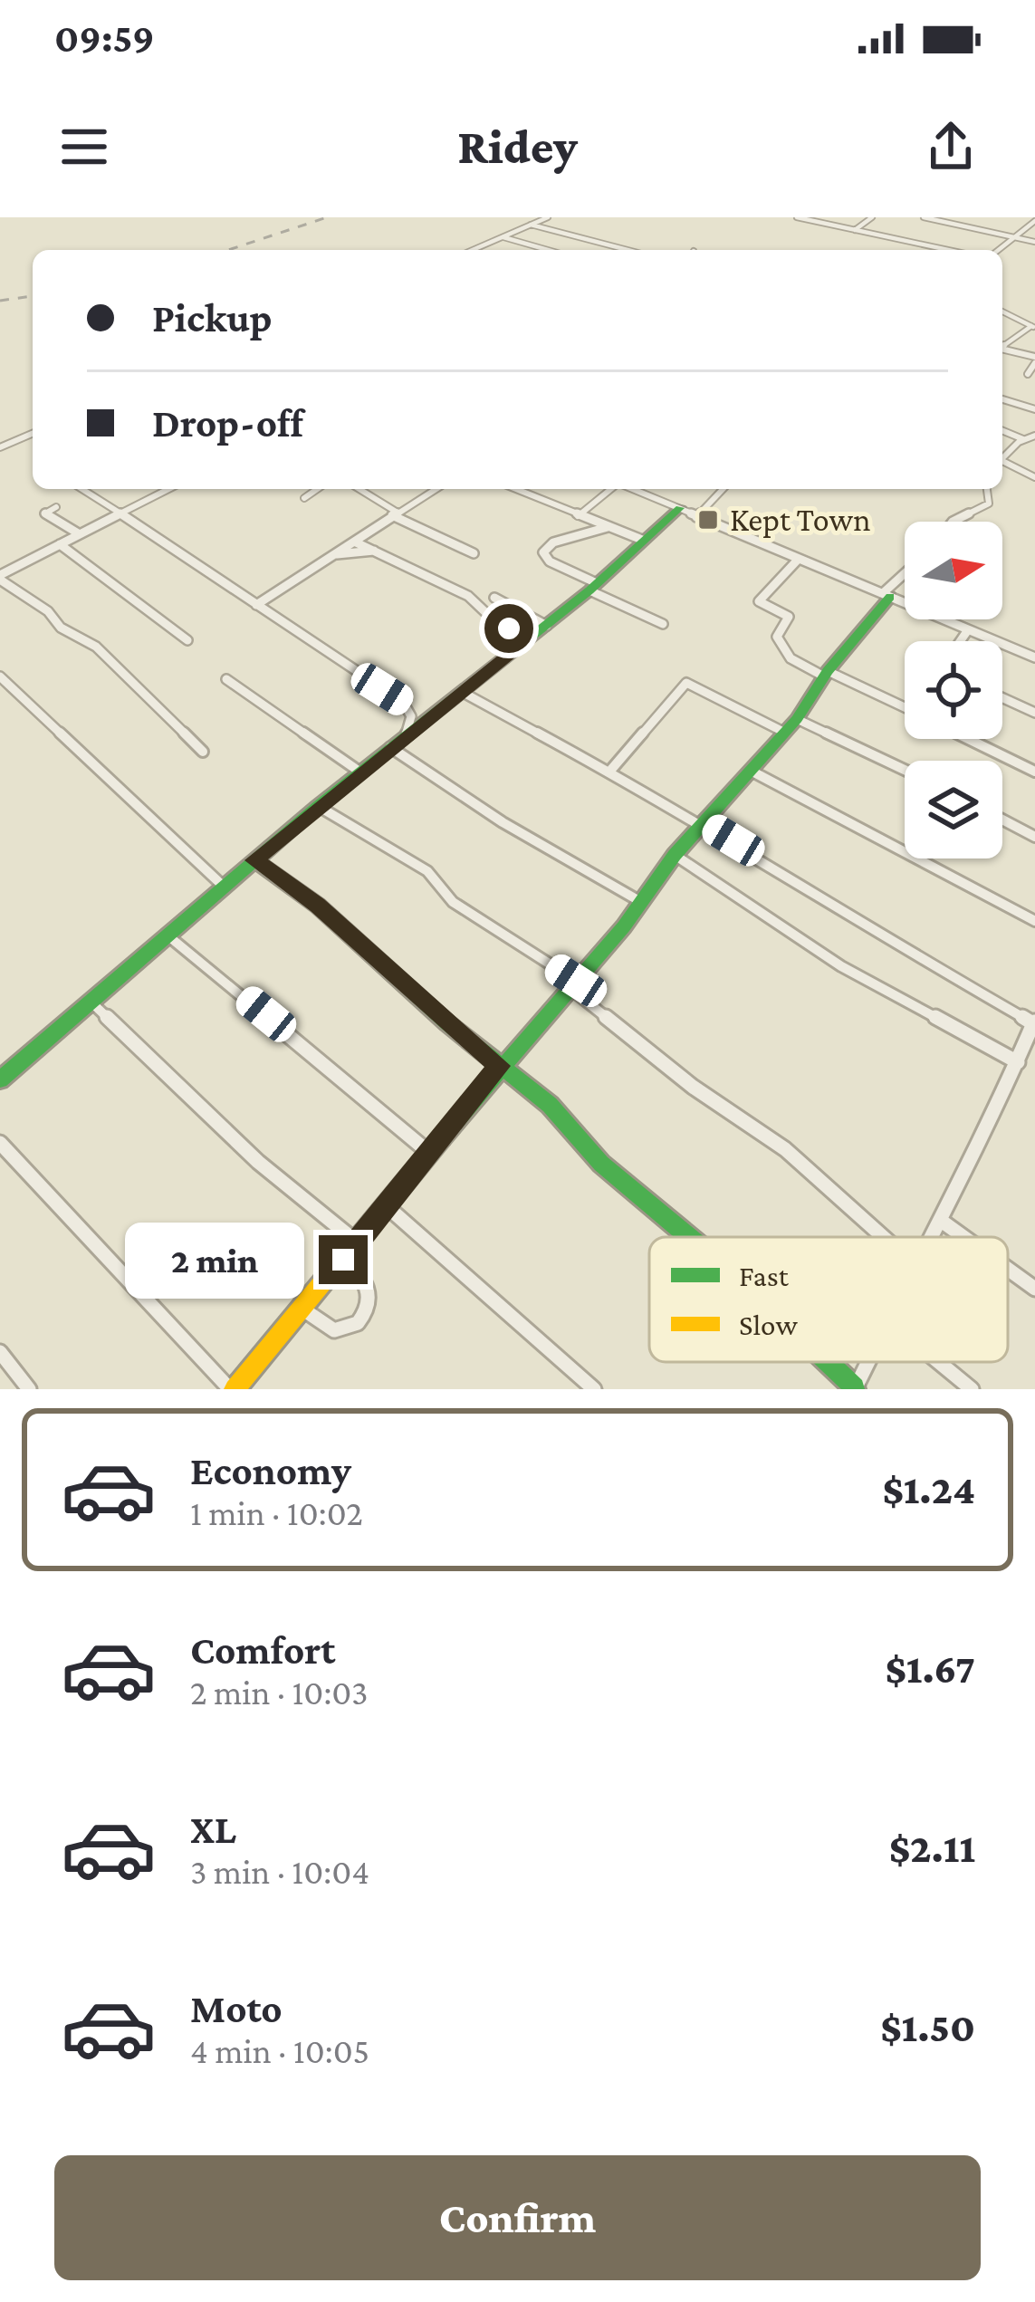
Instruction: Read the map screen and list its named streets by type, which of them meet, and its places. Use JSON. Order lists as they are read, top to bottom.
{
  "places": {
    "transit": ["Kept Town"]
  },
  "legend": ["Fast", "Slow"],
  "north": "right",
  "page": {
    "status": "09:59",
    "header": "Ridey",
    "banner": ["Pickup", "Drop-off"],
    "bubble": "2 min",
    "list": [
      {
        "name": "Economy",
        "note": "1 min · 10:02",
        "value": "$1.24"
      },
      {
        "name": "Comfort",
        "note": "2 min · 10:03",
        "value": "$1.67"
      },
      {
        "name": "XL",
        "note": "3 min · 10:04",
        "value": "$2.11"
      },
      {
        "name": "Moto",
        "note": "4 min · 10:05",
        "value": "$1.50"
      }
    ],
    "buttons": "Confirm"
  }
}
